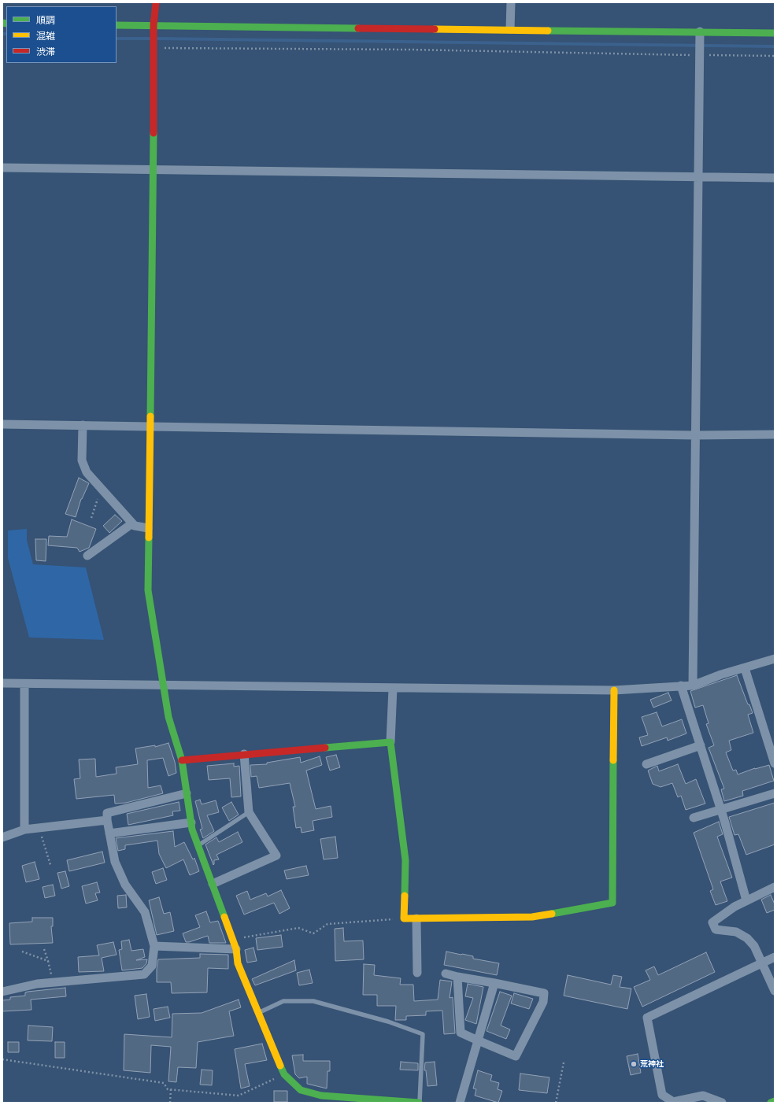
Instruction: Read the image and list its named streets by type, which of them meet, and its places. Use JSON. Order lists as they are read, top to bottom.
{
  "places": ["荒神社"],
  "legend": ["順調", "混雑", "渋滞"]
}
